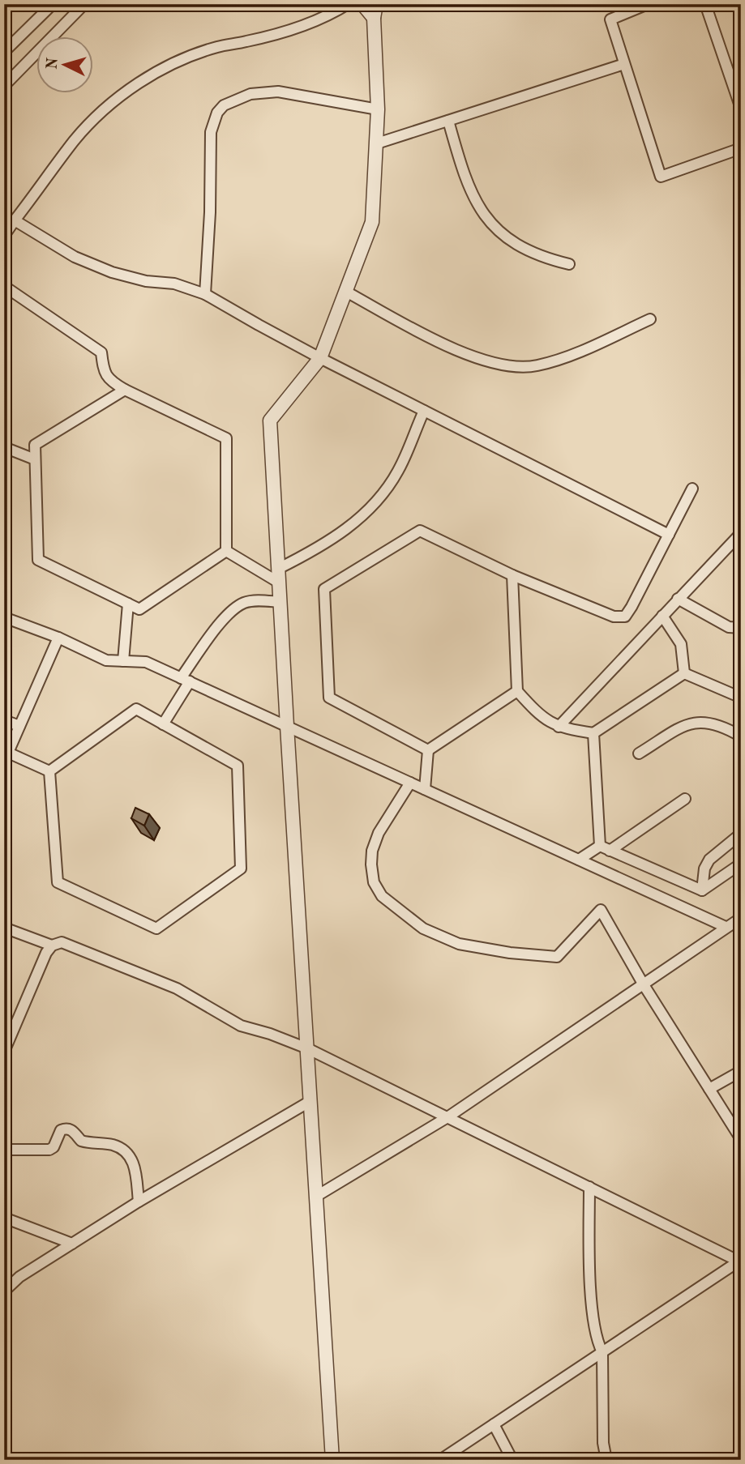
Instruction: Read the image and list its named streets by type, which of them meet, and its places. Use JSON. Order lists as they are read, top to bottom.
{
  "north": "left"
}
